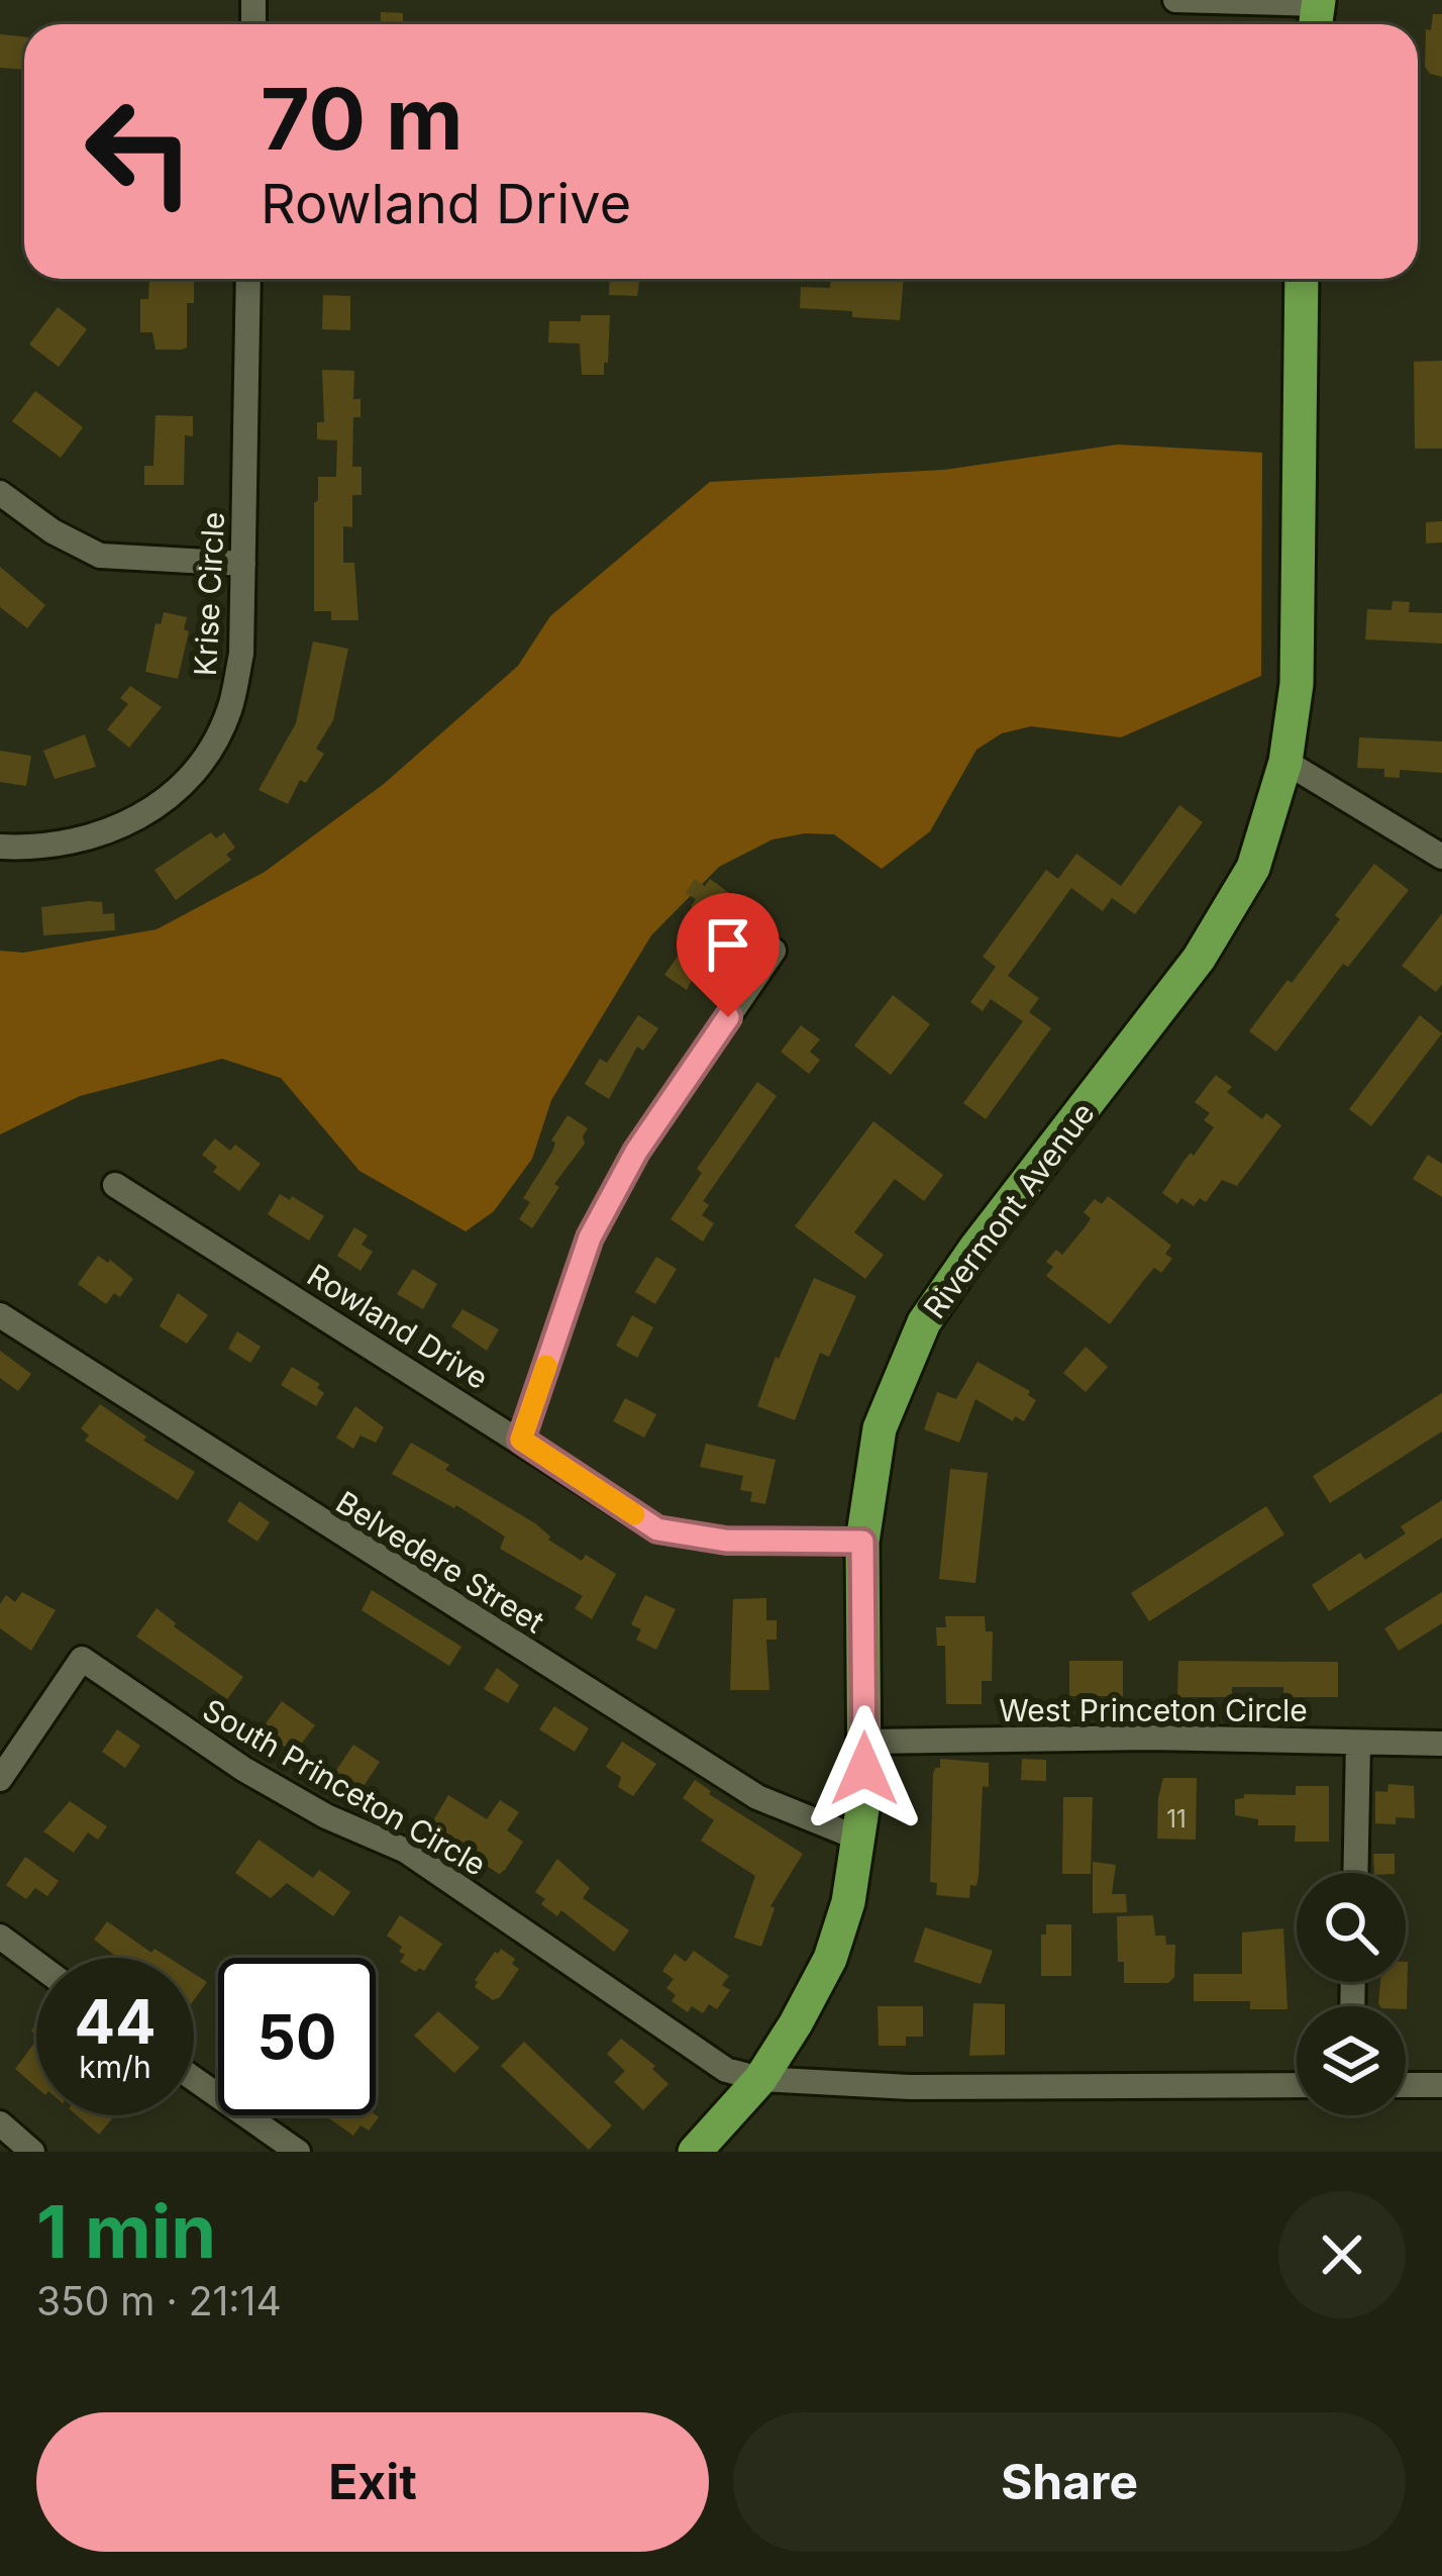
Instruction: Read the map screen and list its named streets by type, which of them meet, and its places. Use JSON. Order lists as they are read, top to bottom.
{
  "streets": {
    "main road": ["Rivermont Avenue"],
    "street": [
      "Krise Circle",
      "Rowland Drive",
      "Belvedere Street",
      "West Princeton Circle",
      "South Princeton Circle"
    ]
  },
  "crossings": [
    ["Rivermont Avenue", "Rowland Drive"],
    ["Rivermont Avenue", "Belvedere Street"],
    ["Rivermont Avenue", "West Princeton Circle"],
    ["Rivermont Avenue", "South Princeton Circle"]
  ],
  "house_numbers": ["11"],
  "page": {
    "turn": ["70 m", "Rowland Drive"],
    "speed": "44 km/h",
    "limit": "50",
    "heading": ["1 min", "350 m · 21:14"],
    "buttons": ["Exit", "Share"]
  }
}
